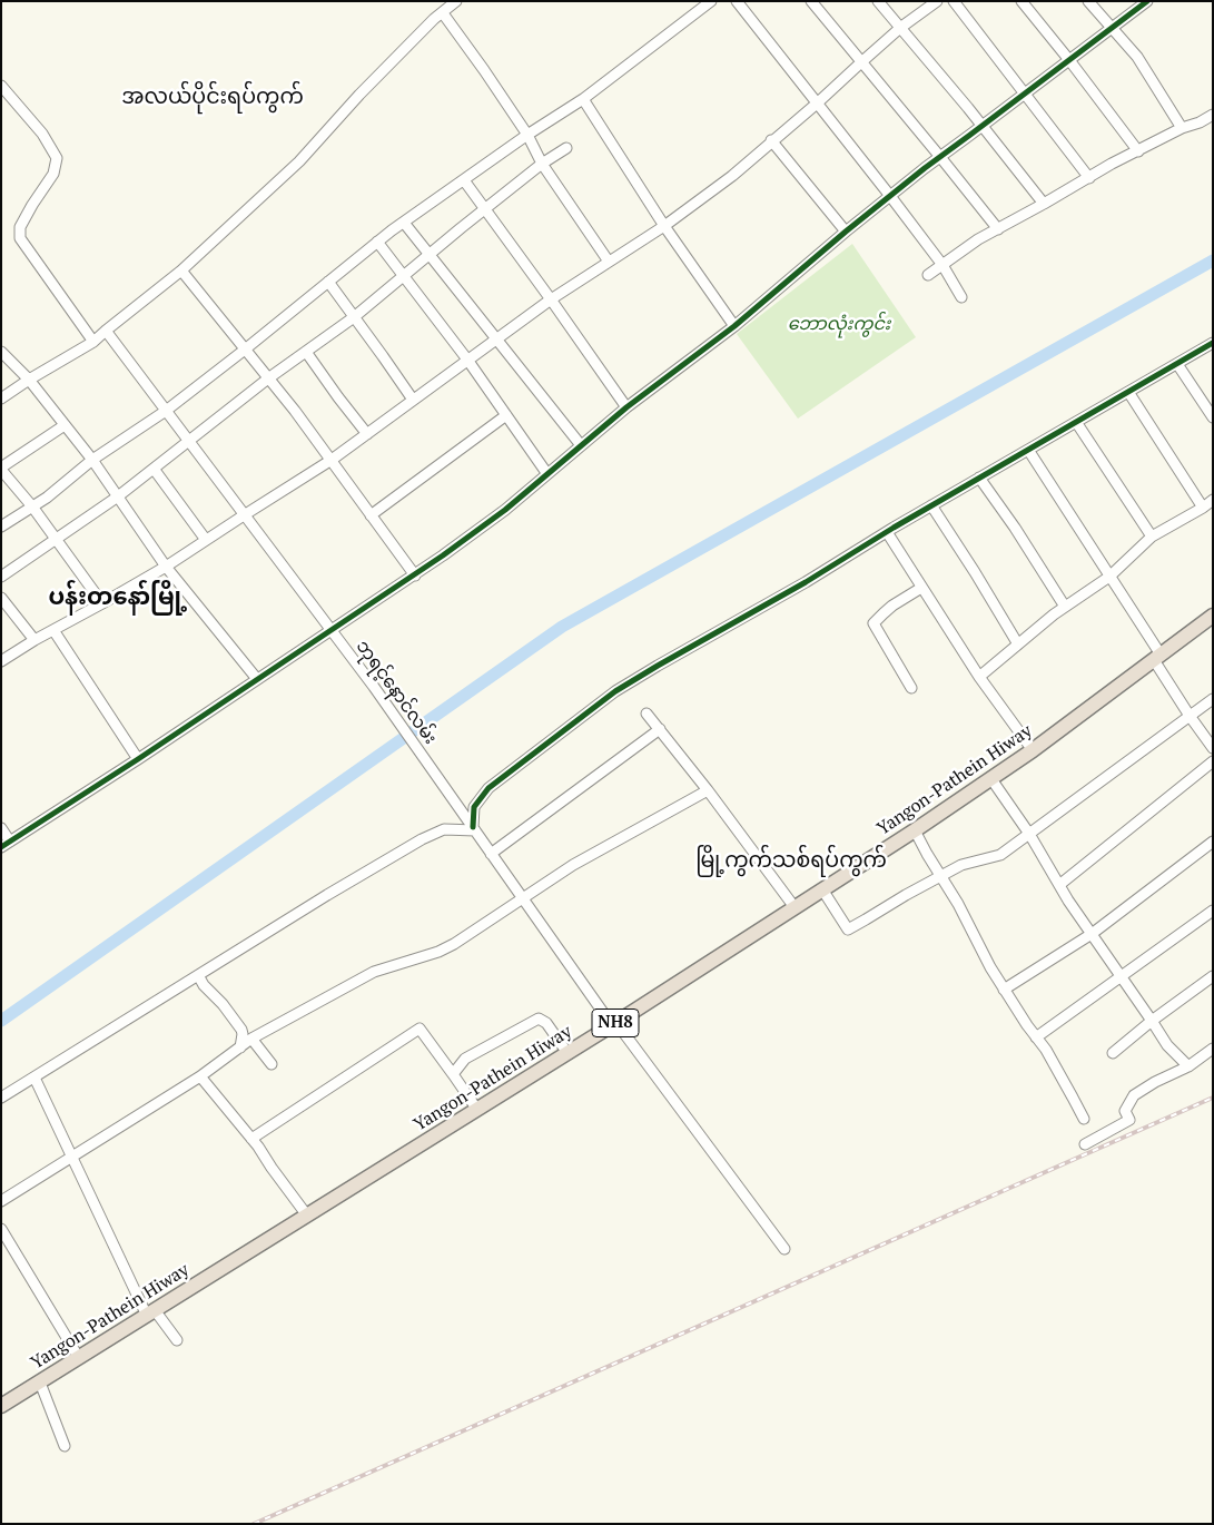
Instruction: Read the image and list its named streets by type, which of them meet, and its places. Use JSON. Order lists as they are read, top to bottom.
{
  "streets": {
    "highway": ["Yangon-Pathein Hiway", "NH8"],
    "street": ["ဘုရင့်နောင်လမ်း"]
  },
  "crossings": [
    ["ဘုရင့်နောင်လမ်း", "Yangon-Pathein Hiway"]
  ],
  "districts": ["အလယ်ပိုင်းရပ်ကွက်", "ပန်းတနော်မြို့", "မြို့ကွက်သစ်ရပ်ကွက်"],
  "parks": ["ဘောလုံးကွင်း"]
}
